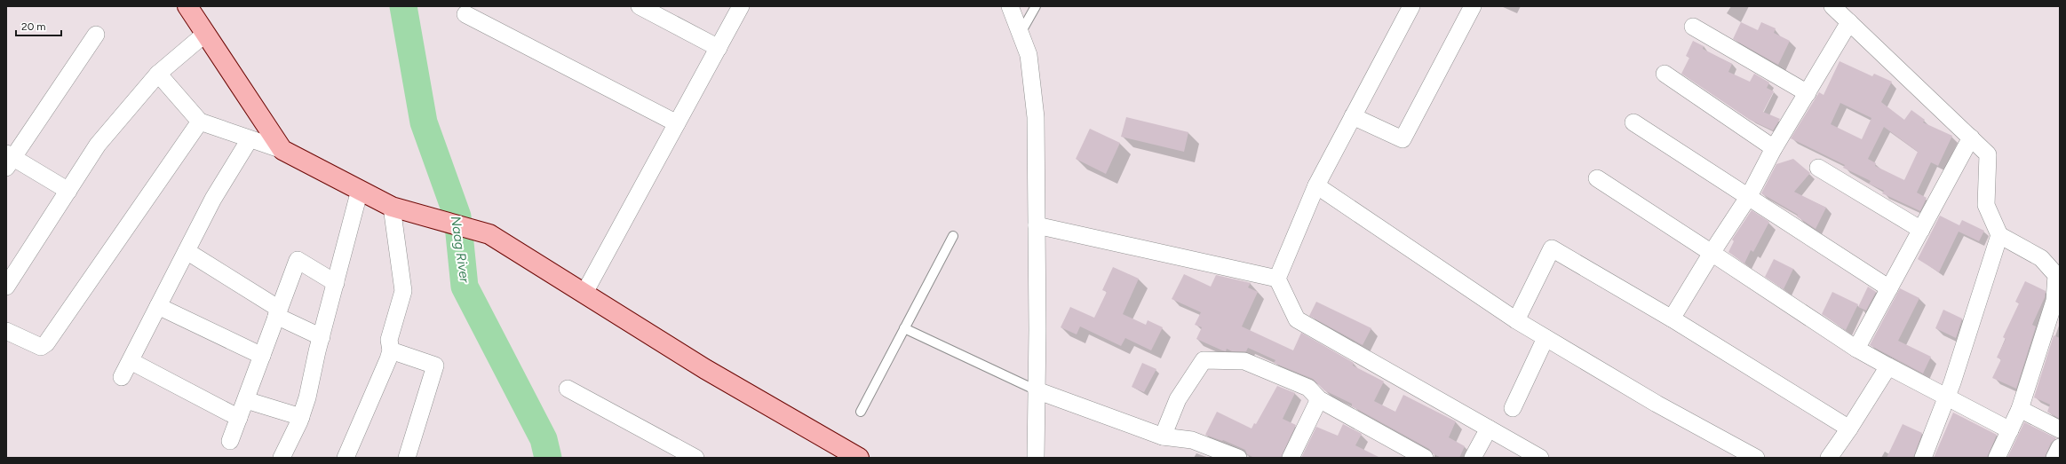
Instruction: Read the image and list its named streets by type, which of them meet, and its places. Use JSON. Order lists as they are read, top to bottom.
{
  "water": ["Naag River"],
  "scale_bar": "20 m"
}
